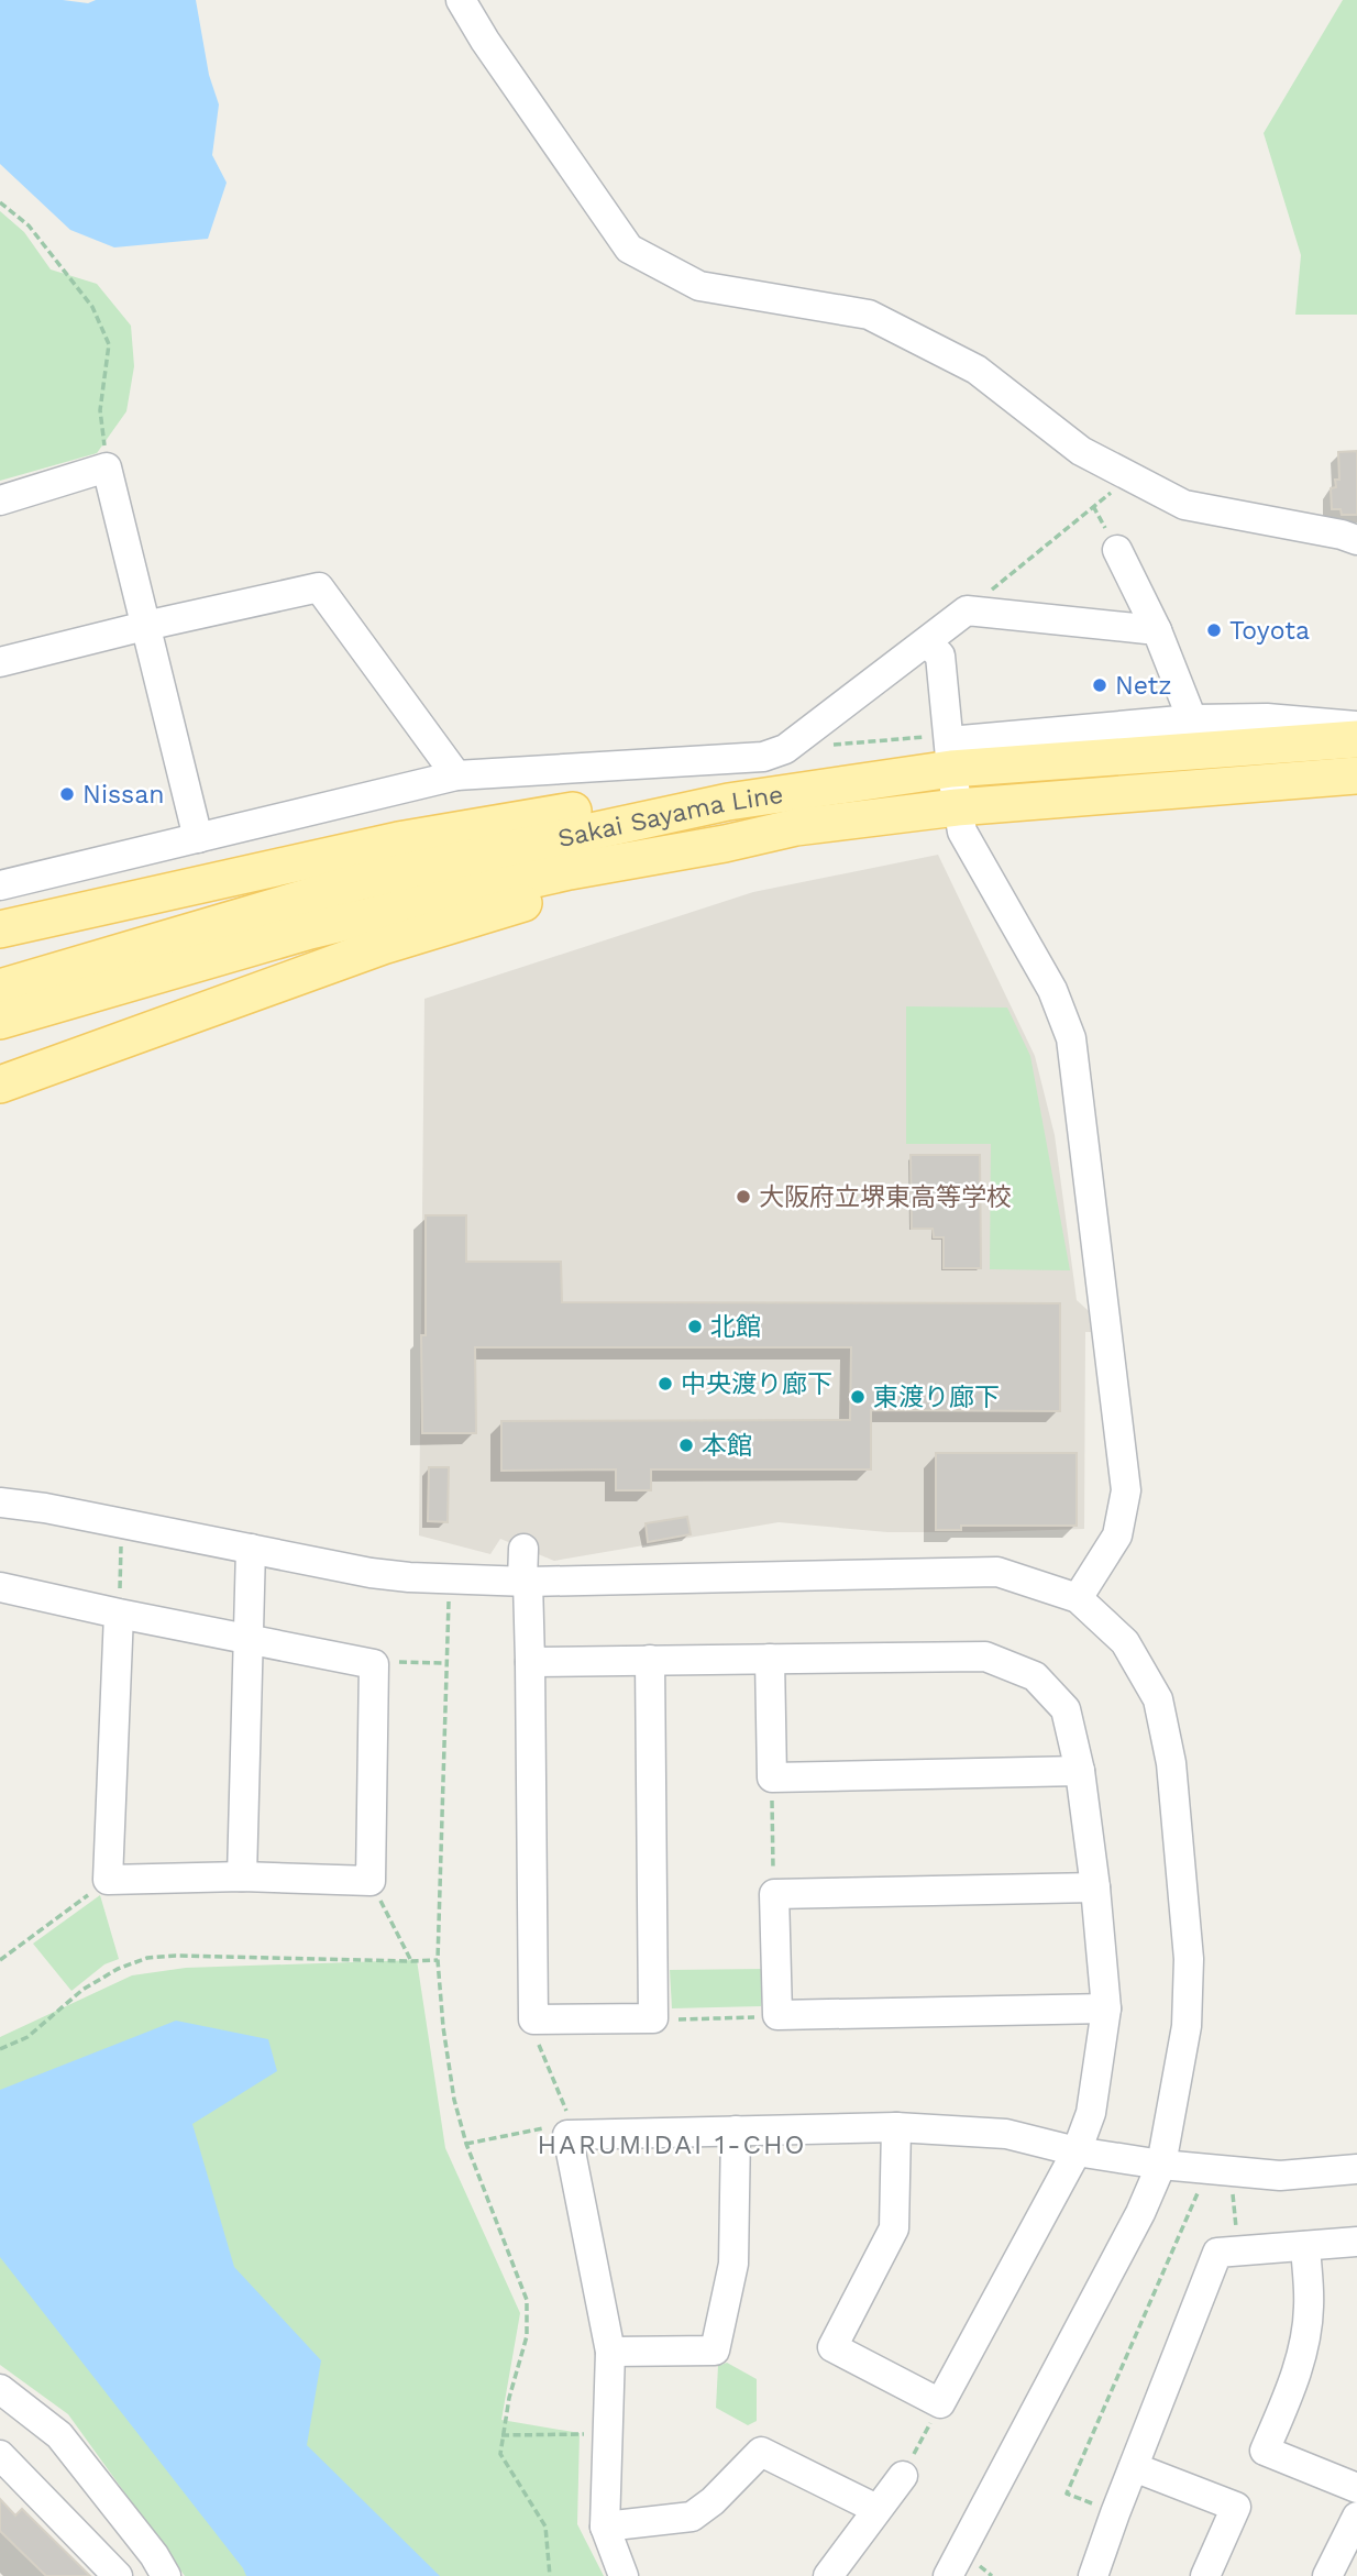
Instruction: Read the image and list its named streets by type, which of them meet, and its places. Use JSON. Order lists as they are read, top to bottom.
{
  "streets": {
    "main road": ["Sakai Sayama Line"]
  },
  "districts": ["HARUMIDAI 1-CHO"],
  "places": [
    "Toyota",
    "Netz",
    "Nissan",
    "大阪府立堺東高等学校",
    "北館",
    "中央渡り廊下",
    "東渡り廊下",
    "本館"
  ]
}
